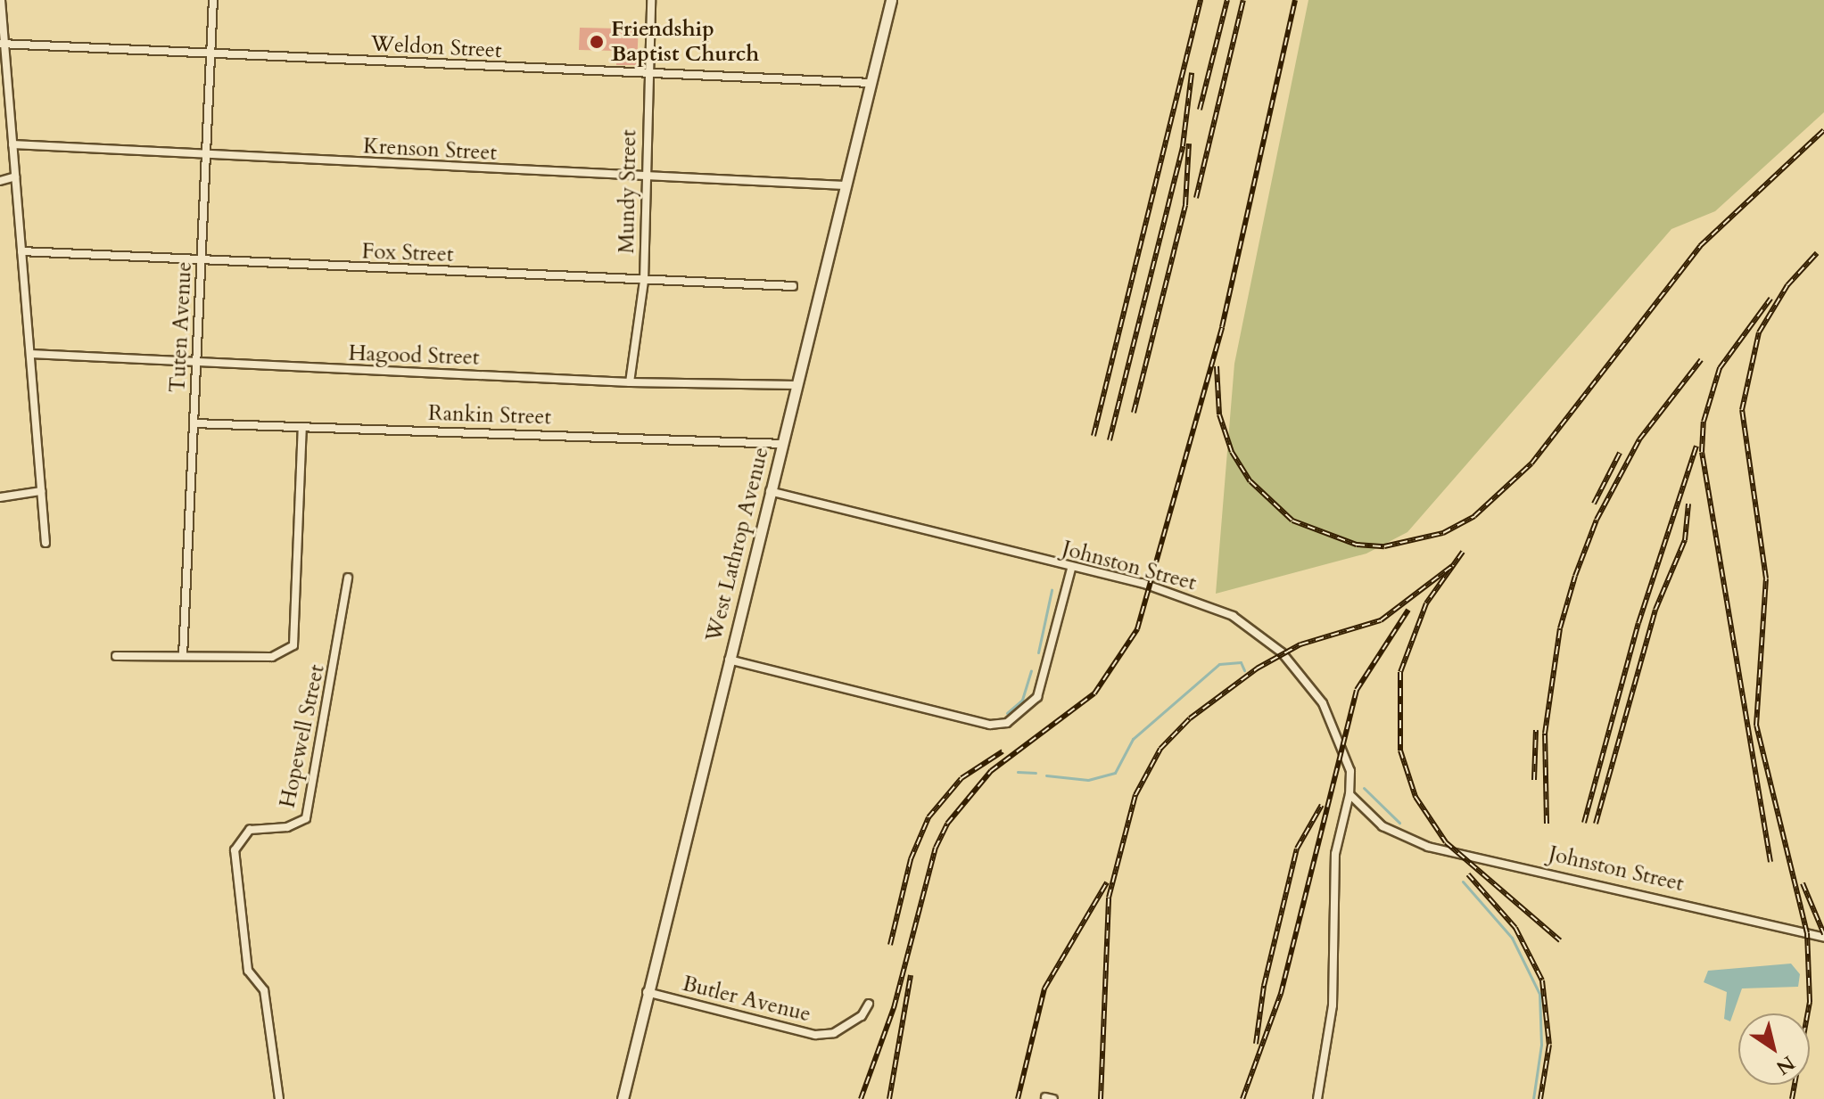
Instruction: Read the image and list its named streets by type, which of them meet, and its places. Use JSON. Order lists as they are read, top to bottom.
{
  "streets": {
    "street": [
      "Weldon Street",
      "Krenson Street",
      "Mundy Street",
      "Fox Street",
      "Tuten Avenue",
      "Hagood Street",
      "Rankin Street",
      "West Lathrop Avenue",
      "Johnston Street",
      "Hopewell Street",
      "Butler Avenue"
    ]
  },
  "crossings": [
    ["Weldon Street", "Mundy Street"],
    ["Weldon Street", "Tuten Avenue"],
    ["Weldon Street", "West Lathrop Avenue"],
    ["Krenson Street", "Mundy Street"],
    ["Krenson Street", "Tuten Avenue"],
    ["Krenson Street", "West Lathrop Avenue"],
    ["Mundy Street", "Fox Street"],
    ["Mundy Street", "Hagood Street"],
    ["Fox Street", "Tuten Avenue"],
    ["Tuten Avenue", "Hagood Street"],
    ["Tuten Avenue", "Rankin Street"],
    ["Tuten Avenue", "Hopewell Street"],
    ["Hagood Street", "West Lathrop Avenue"],
    ["Rankin Street", "West Lathrop Avenue"],
    ["Rankin Street", "Hopewell Street"],
    ["West Lathrop Avenue", "Johnston Street"],
    ["West Lathrop Avenue", "Butler Avenue"]
  ],
  "places": ["Friendship Baptist Church"],
  "north": "bottom right"
}
